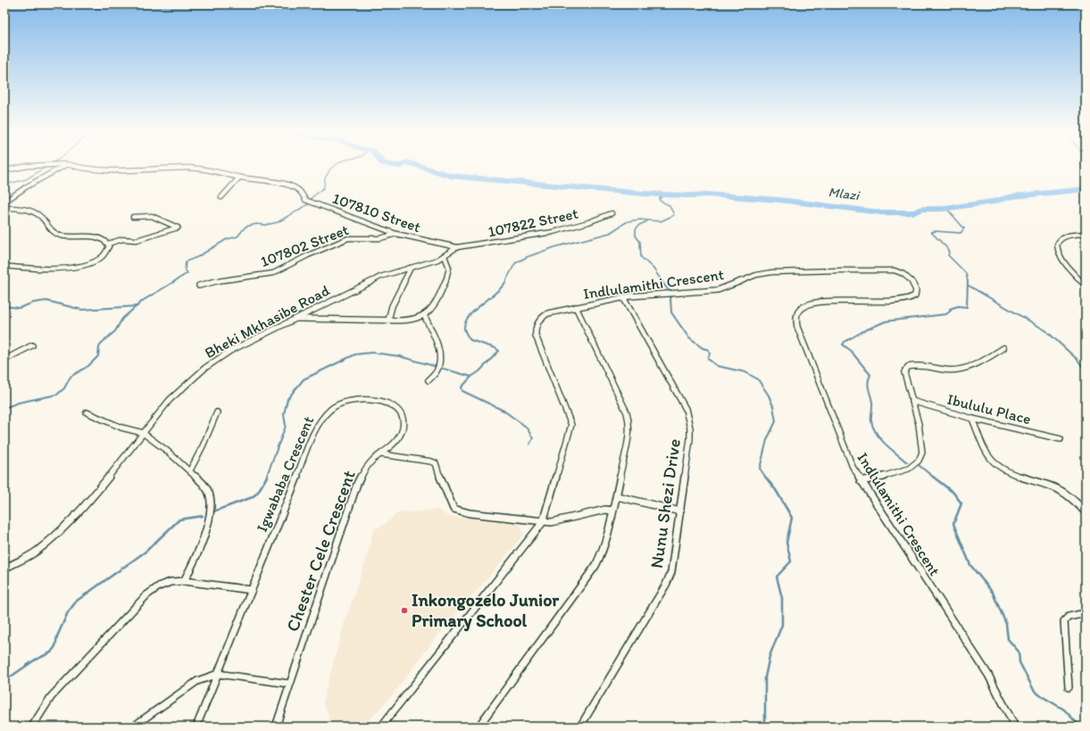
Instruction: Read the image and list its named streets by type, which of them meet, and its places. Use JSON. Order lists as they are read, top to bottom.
{
  "streets": {
    "street": [
      "107810 Street",
      "107822 Street",
      "107802 Street",
      "Indlulamithi Crescent",
      "Bheki Mkhasibe Road",
      "Ibululu Place",
      "Igwababa Crescent",
      "Nunu Shezi Drive",
      "Chester Cele Crescent"
    ]
  },
  "crossings": [
    ["107810 Street", "107822 Street"],
    ["107810 Street", "107802 Street"],
    ["107810 Street", "Bheki Mkhasibe Road"],
    ["107822 Street", "Bheki Mkhasibe Road"],
    ["Indlulamithi Crescent", "Nunu Shezi Drive"],
    ["Igwababa Crescent", "Chester Cele Crescent"]
  ],
  "water": ["Mlazi"],
  "places": ["Inkongozelo Junior Primary School"]
}
